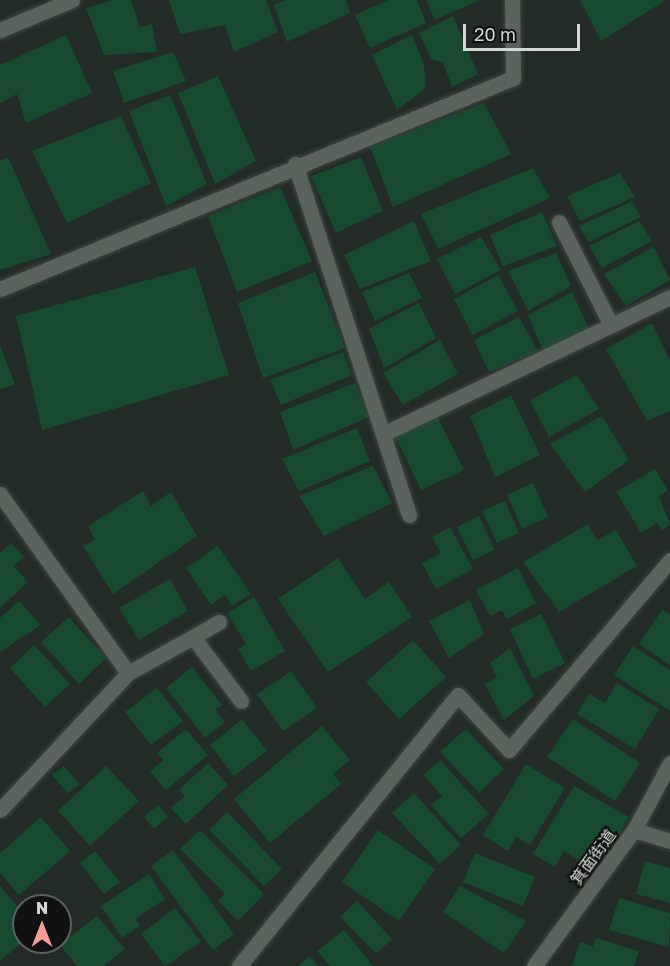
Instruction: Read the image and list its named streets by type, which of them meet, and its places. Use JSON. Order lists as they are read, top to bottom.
{
  "streets": {
    "street": ["箕面街道"]
  },
  "scale_bar": "20 m",
  "north": "top"
}
